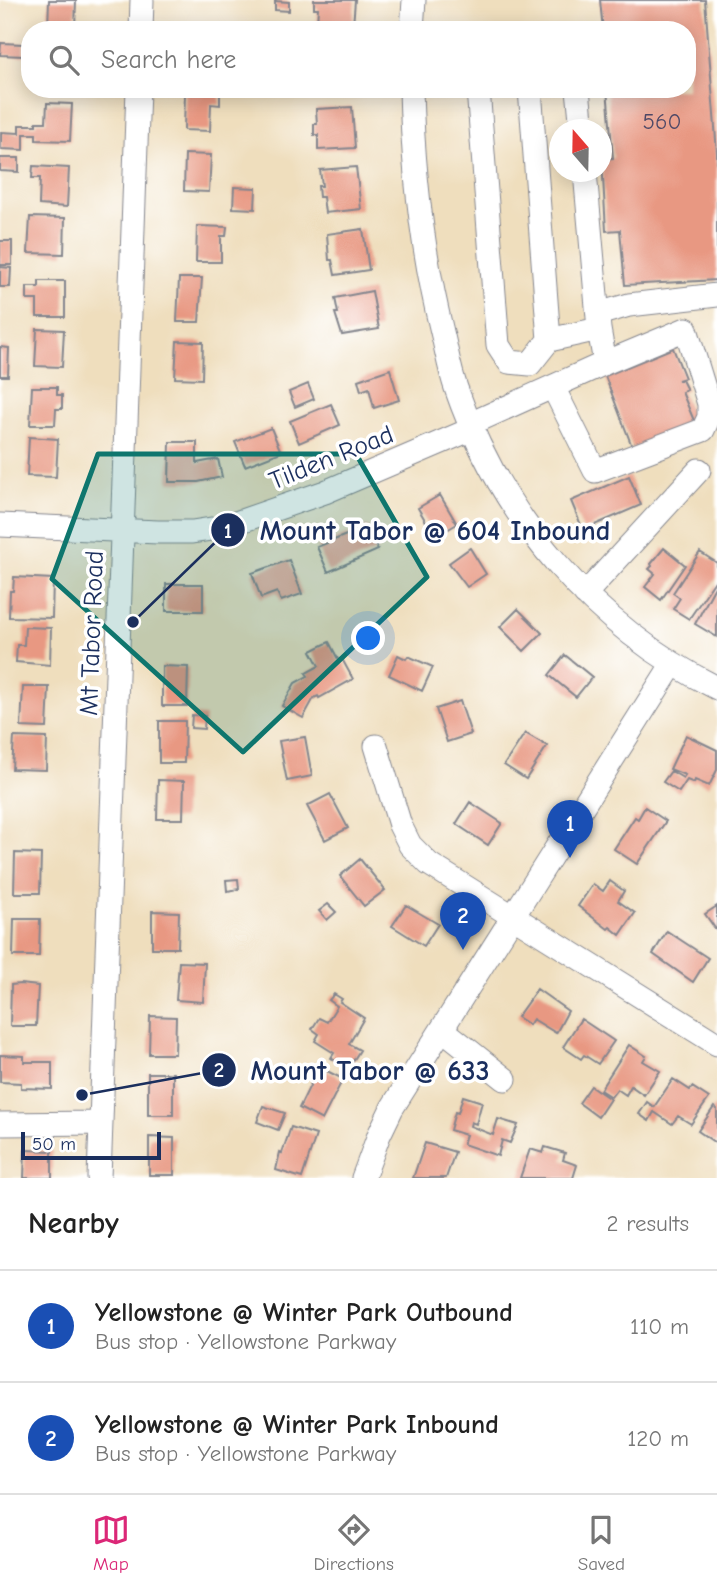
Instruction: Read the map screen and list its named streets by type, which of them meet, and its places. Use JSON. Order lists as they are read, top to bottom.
{
  "streets": {
    "street": ["Tilden Road", "Mt Tabor Road"]
  },
  "crossings": [
    ["Tilden Road", "Mt Tabor Road"]
  ],
  "places": ["Mount Tabor @ 604 Inbound", "Mount Tabor @ 633"],
  "house_numbers": ["560"],
  "scale_bar": "50 m",
  "north": "top",
  "page": {
    "search": "Search here",
    "pins": ["1", "2"],
    "scale": "50 m",
    "heading": ["Nearby", "2 results"],
    "list": [
      {
        "mark": "1",
        "name": "Yellowstone @ Winter Park Outbound",
        "note": "Bus stop · Yellowstone Parkway",
        "value": "110 m"
      },
      {
        "mark": "2",
        "name": "Yellowstone @ Winter Park Inbound",
        "note": "Bus stop · Yellowstone Parkway",
        "value": "120 m"
      }
    ],
    "nav": ["Map", "Directions", "Saved"]
  }
}
